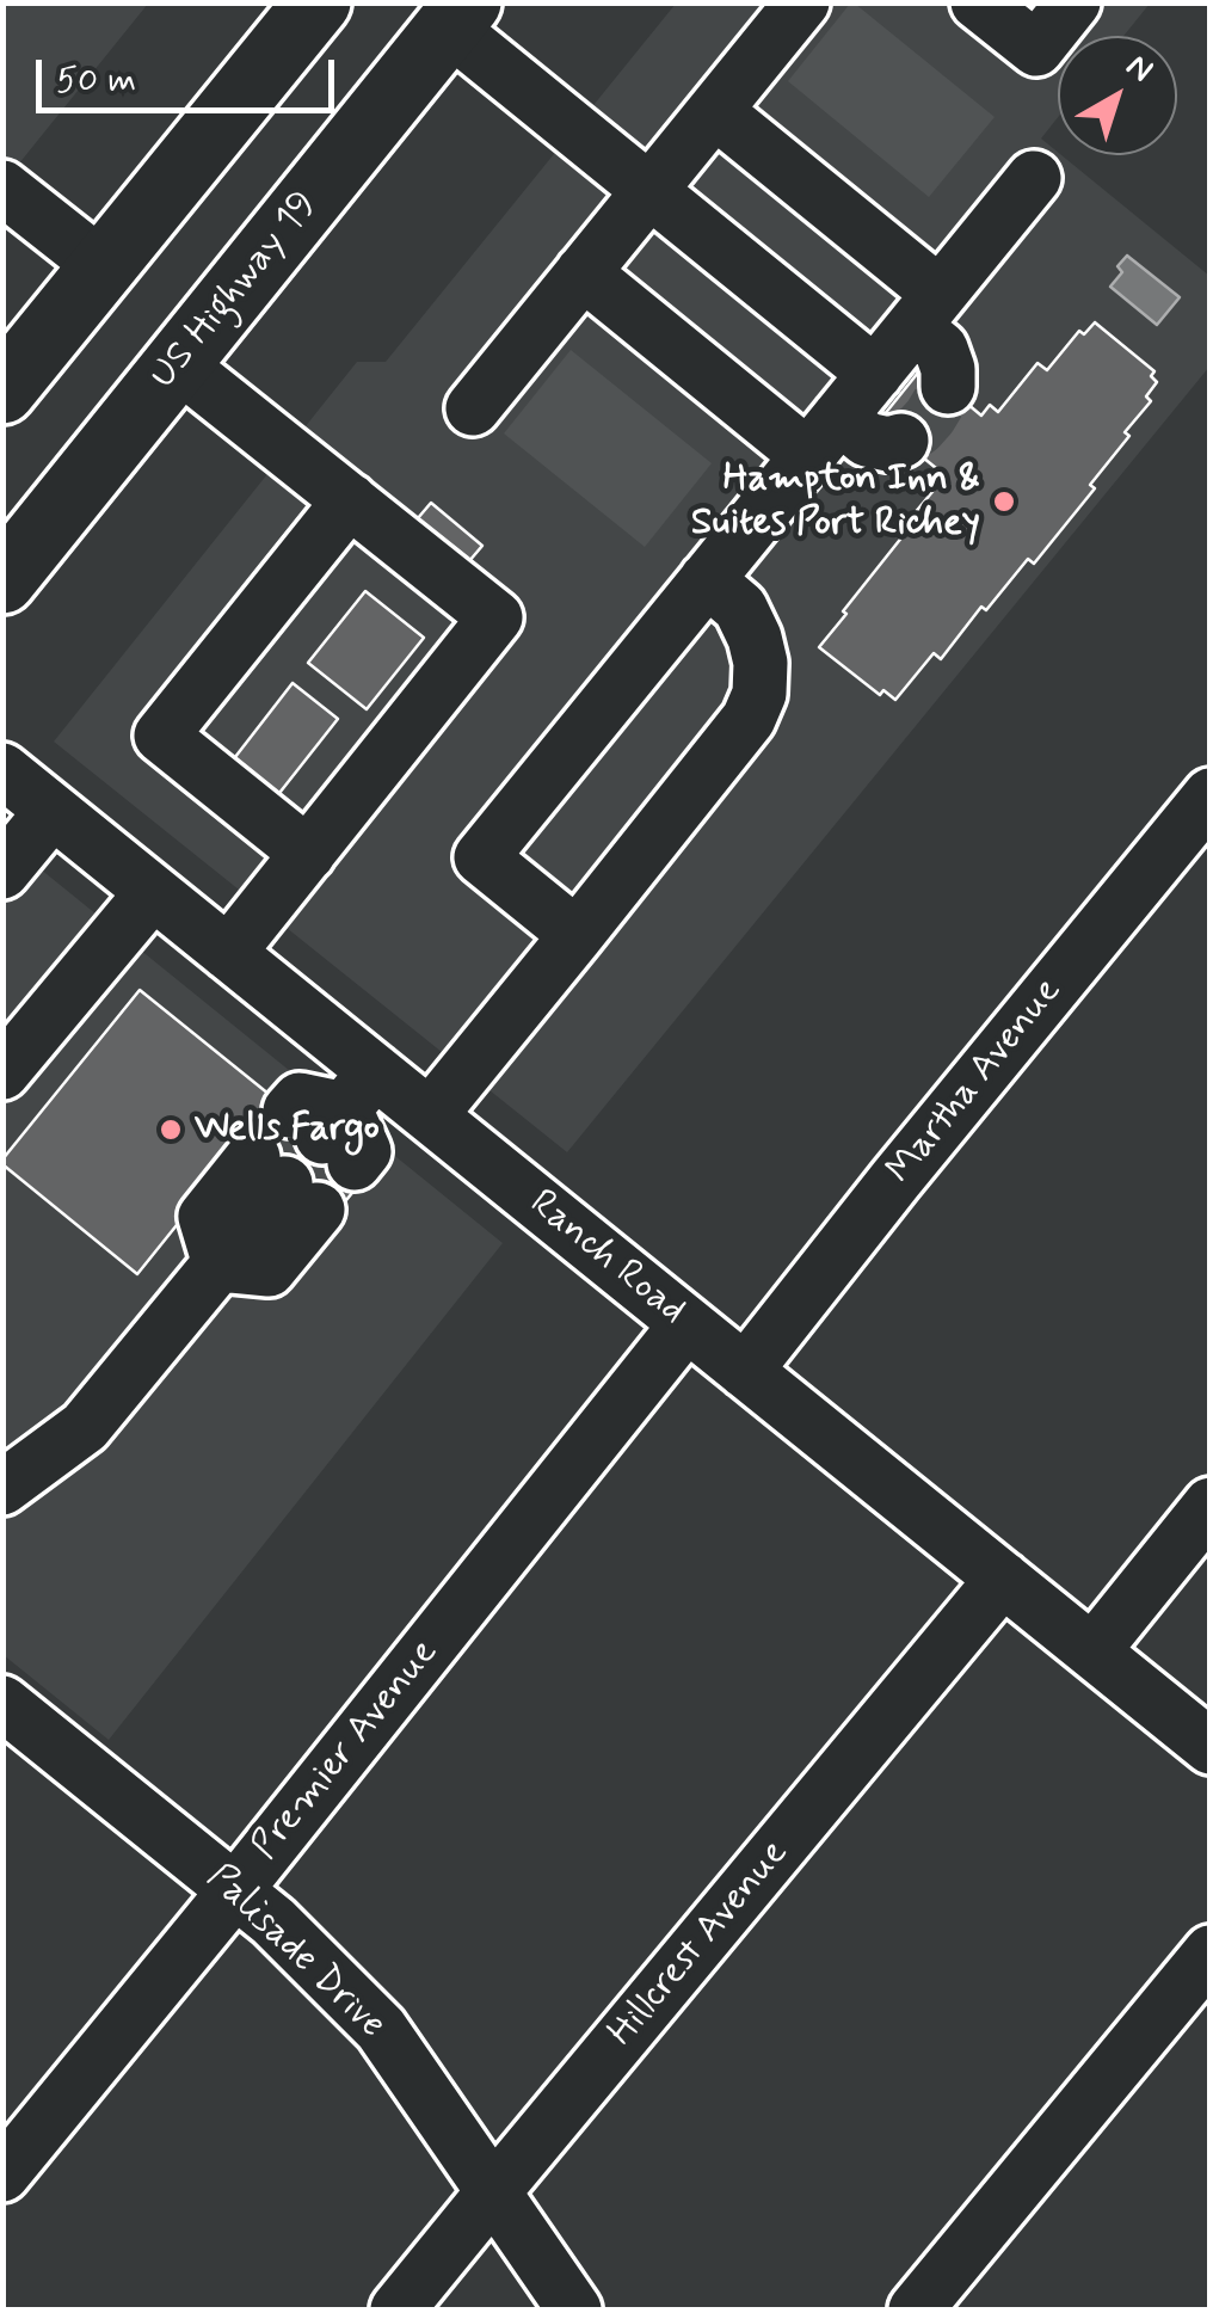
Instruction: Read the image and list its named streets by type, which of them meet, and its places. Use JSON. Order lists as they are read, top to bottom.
{
  "streets": {
    "highway": ["US Highway 19"],
    "street": [
      "Martha Avenue",
      "Ranch Road",
      "Premier Avenue",
      "Hillcrest Avenue",
      "Palisade Drive"
    ]
  },
  "crossings": [
    ["Martha Avenue", "Ranch Road"],
    ["Ranch Road", "Premier Avenue"],
    ["Ranch Road", "Hillcrest Avenue"],
    ["Premier Avenue", "Palisade Drive"],
    ["Hillcrest Avenue", "Palisade Drive"]
  ],
  "places": ["Hampton Inn & Suites Port Richey", "Wells Fargo"],
  "scale_bar": "50 m",
  "north": "top right"
}
